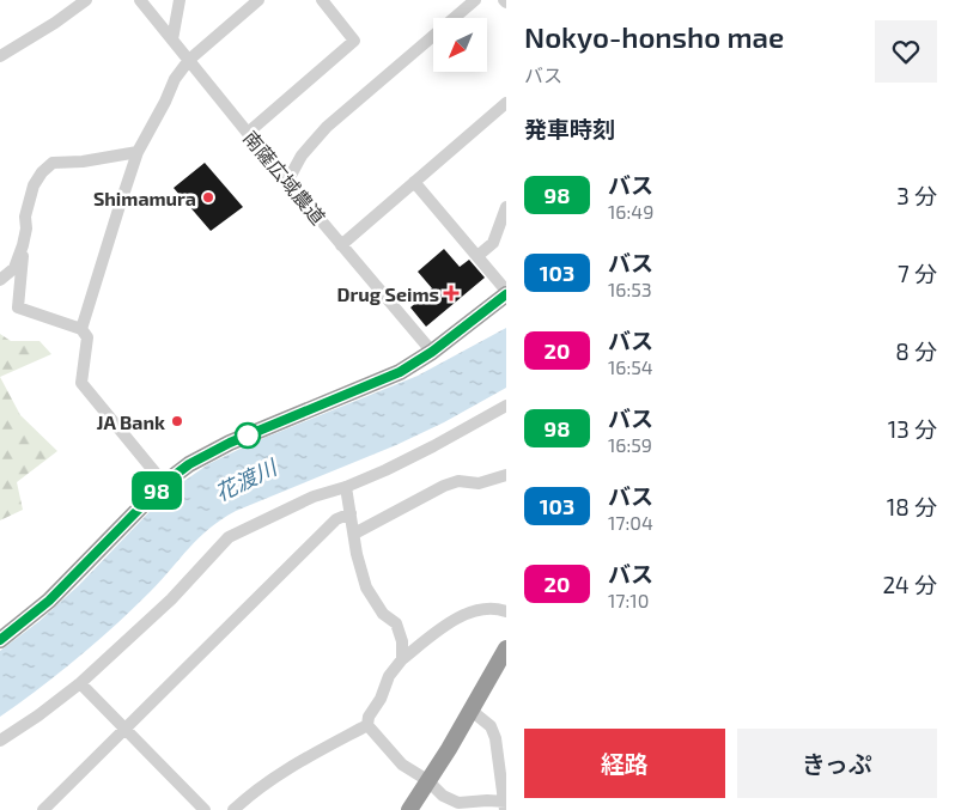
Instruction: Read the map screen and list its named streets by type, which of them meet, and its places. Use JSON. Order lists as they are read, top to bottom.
{
  "streets": {
    "street": ["南薩広域農道"]
  },
  "water": ["花渡川"],
  "places": {
    "other": ["Shimamura", "JA Bank"],
    "health": ["Drug Seims"]
  },
  "lines": ["bus line 98"],
  "north": "bottom left",
  "page": {
    "on_map": "98",
    "heading": [
      ["Nokyo-honsho mae", "バス"],
      "発車時刻"
    ],
    "list": [
      {
        "mark": "98",
        "name": "バス",
        "note": "16:49",
        "value": "3 分"
      },
      {
        "mark": "103",
        "name": "バス",
        "note": "16:53",
        "value": "7 分"
      },
      {
        "mark": "20",
        "name": "バス",
        "note": "16:54",
        "value": "8 分"
      },
      {
        "mark": "98",
        "name": "バス",
        "note": "16:59",
        "value": "13 分"
      },
      {
        "mark": "103",
        "name": "バス",
        "note": "17:04",
        "value": "18 分"
      },
      {
        "mark": "20",
        "name": "バス",
        "note": "17:10",
        "value": "24 分"
      }
    ],
    "buttons": ["経路", "きっぷ"]
  }
}
